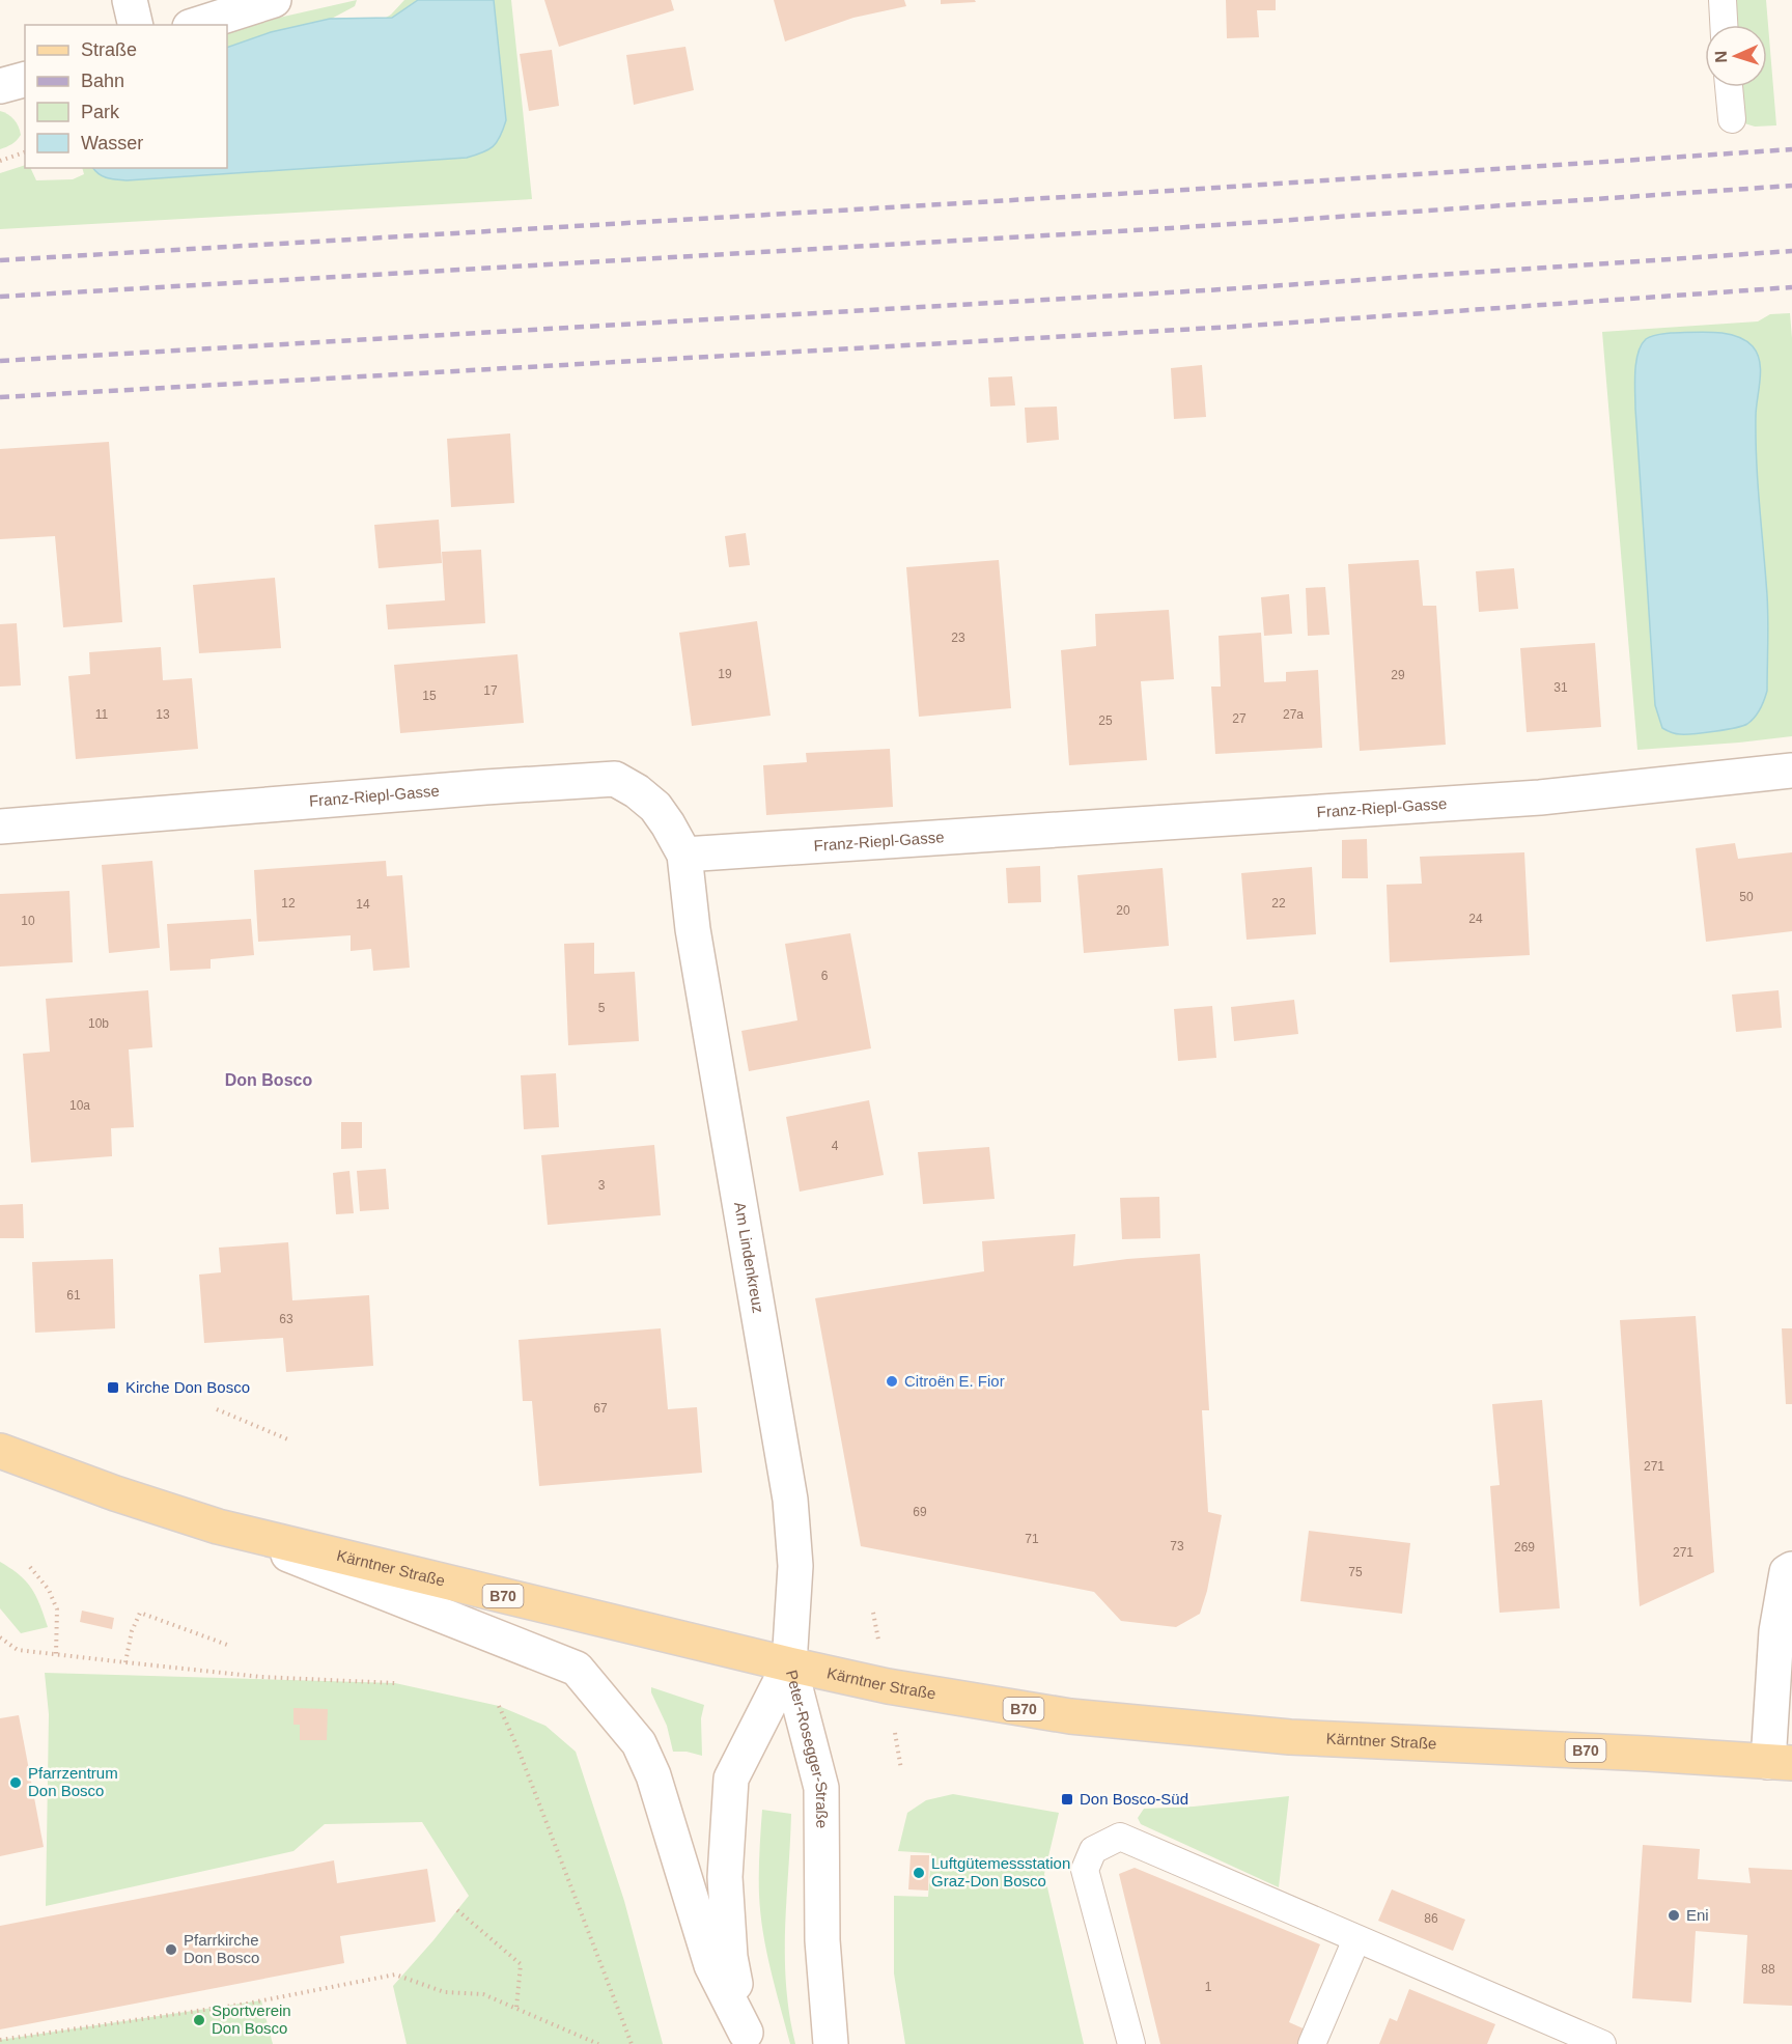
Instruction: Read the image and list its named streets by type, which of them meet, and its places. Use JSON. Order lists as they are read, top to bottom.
{
  "streets": {
    "main road": ["Kärntner Straße", "B70"],
    "street": ["Franz-Riepl-Gasse", "Am Lindenkreuz", "Peter-Rosegger-Straße"]
  },
  "crossings": [
    ["Franz-Riepl-Gasse", "Am Lindenkreuz"],
    ["Am Lindenkreuz", "Kärntner Straße"],
    ["Am Lindenkreuz", "Peter-Rosegger-Straße"],
    ["Kärntner Straße", "Peter-Rosegger-Straße"]
  ],
  "districts": ["Don Bosco"],
  "places": {
    "other": [
      "Citroën E. Fior",
      "Pfarrzentrum Don Bosco",
      "Luftgütemessstation Graz-Don Bosco",
      "Eni",
      "Pfarrkirche Don Bosco",
      "Sportverein Don Bosco"
    ],
    "transit": ["Kirche Don Bosco", "Don Bosco-Süd"]
  },
  "house_numbers": [
    "23",
    "19",
    "29",
    "31",
    "17",
    "15",
    "11",
    "13",
    "27a",
    "27",
    "25",
    "50",
    "12",
    "22",
    "14",
    "20",
    "24",
    "10",
    "6",
    "5",
    "10b",
    "10a",
    "4",
    "3",
    "61",
    "63",
    "67",
    "271",
    "69",
    "71",
    "73",
    "269",
    "271",
    "75",
    "86",
    "88",
    "1"
  ],
  "legend": [
    "Straße",
    "Bahn",
    "Park",
    "Wasser"
  ],
  "north": "left"
}
